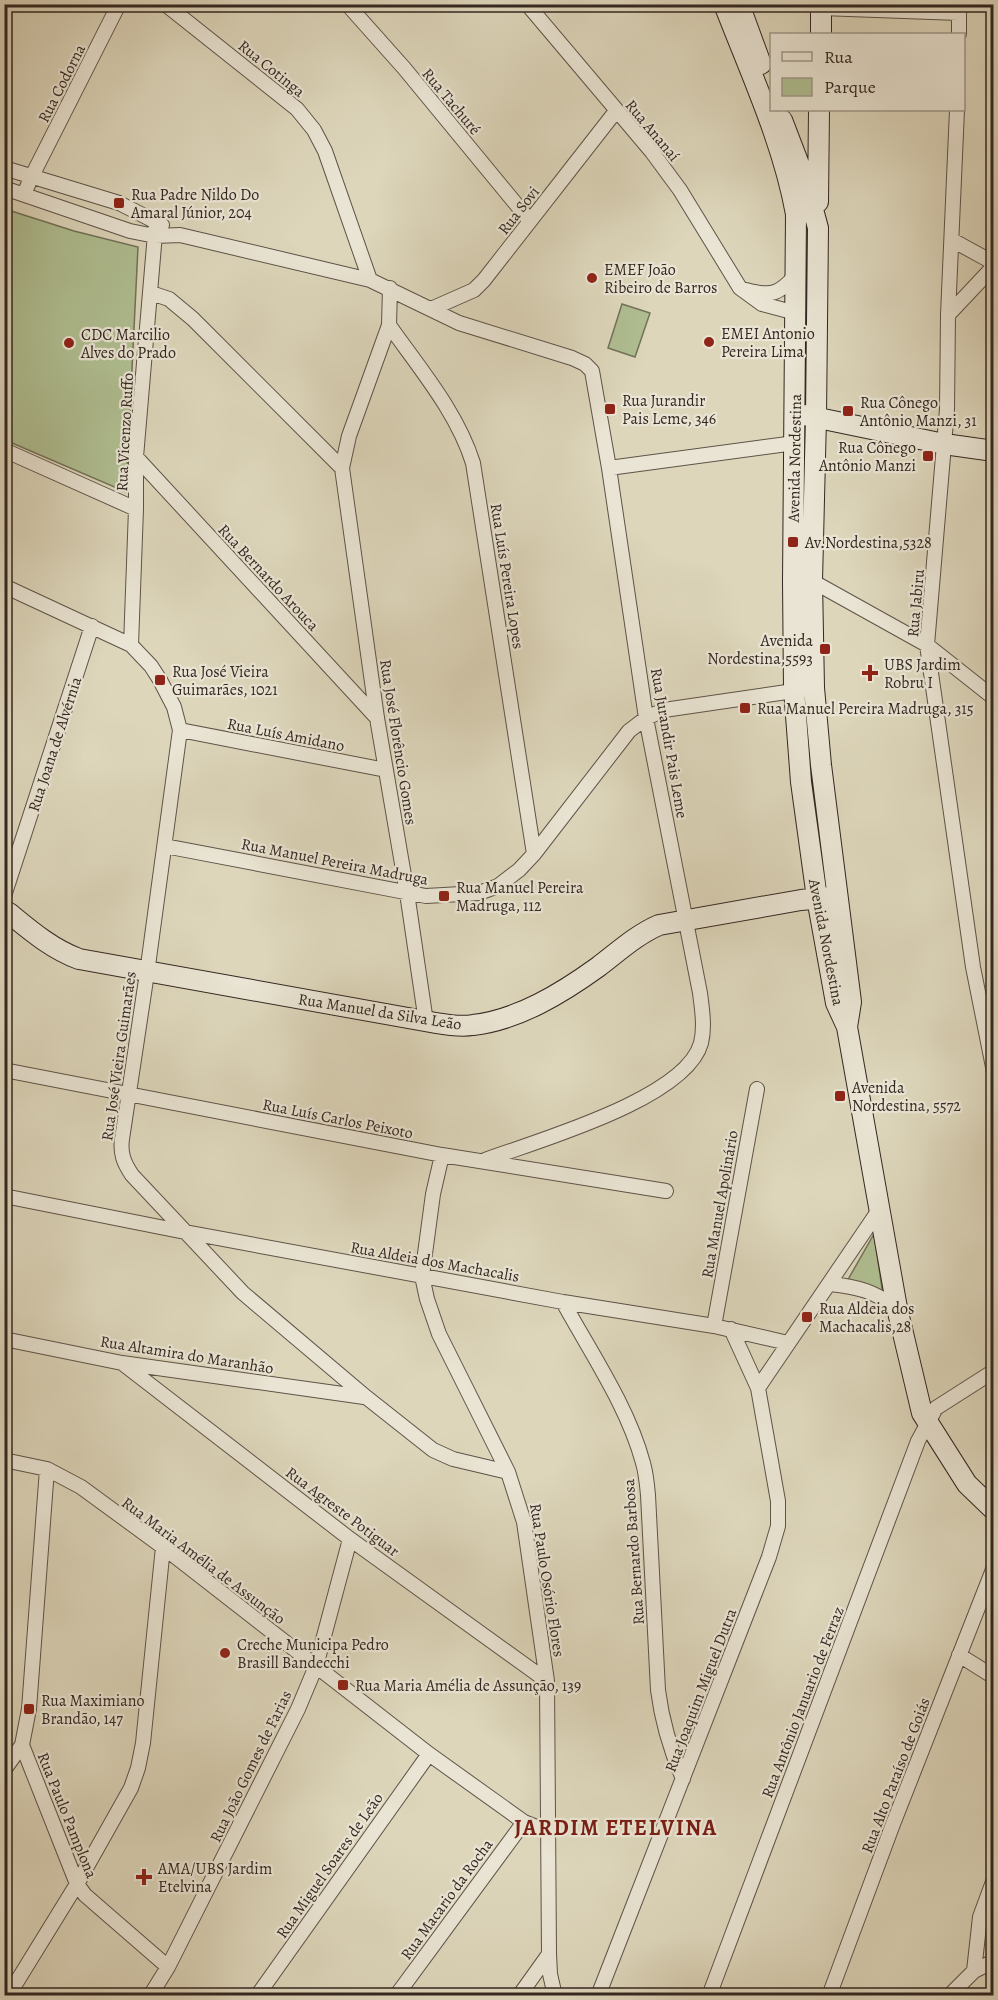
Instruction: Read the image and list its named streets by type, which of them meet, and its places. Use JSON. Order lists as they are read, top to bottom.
{
  "streets": {
    "main road": ["Avenida Nordestina", "Rua Manuel da Silva Leão"],
    "street": [
      "Rua Cotinga",
      "Rua Codorna",
      "Rua Tachuré",
      "Rua Ananaí",
      "Rua Sovi",
      "Rua Vicenzo Ruffo",
      "Rua Luís Pereira Lopes",
      "Rua Bernardo Arouca",
      "Rua Jabiru",
      "Rua Luís Amidano",
      "Rua José Florêncio Gomes",
      "Rua Jurandir Pais Leme",
      "Rua Joana de Alvérnia",
      "Rua Manuel Pereira Madruga",
      "Rua José Vieira Guimarães",
      "Rua Luís Carlos Peixoto",
      "Rua Manuel Apolinário",
      "Rua Aldeia dos Machacalis",
      "Rua Altamira do Maranhão",
      "Rua Agreste Potiguar",
      "Rua Bernardo Barbosa",
      "Rua Maria Amélia de Assunção",
      "Rua Paulo Osório Flores",
      "Rua Joaquim Miguel Dutra",
      "Rua Antônio Januario de Ferraz",
      "Rua João Gomes de Farias",
      "Rua Alto Paraíso de Goiás",
      "Rua Paulo Pamplona",
      "Rua Miguel Soares de Leão",
      "Rua Macario da Rocha"
    ]
  },
  "crossings": [
    ["Rua Cotinga", "Rua Jurandir Pais Leme"],
    ["Rua Tachuré", "Rua Sovi"],
    ["Rua Ananaí", "Rua Sovi"],
    ["Rua Ananaí", "Avenida Nordestina"],
    ["Rua Sovi", "Rua Jurandir Pais Leme"],
    ["Rua Vicenzo Ruffo", "Rua Bernardo Arouca"],
    ["Rua Vicenzo Ruffo", "Rua Jurandir Pais Leme"],
    ["Rua Vicenzo Ruffo", "Rua José Vieira Guimarães"],
    ["Avenida Nordestina", "Rua Manuel Pereira Madruga"],
    ["Avenida Nordestina", "Rua Manuel da Silva Leão"],
    ["Avenida Nordestina", "Rua Antônio Januario de Ferraz"],
    ["Rua Luís Pereira Lopes", "Rua José Florêncio Gomes"],
    ["Rua Luís Pereira Lopes", "Rua Manuel Pereira Madruga"],
    ["Rua Bernardo Arouca", "Rua José Florêncio Gomes"],
    ["Rua Luís Amidano", "Rua José Florêncio Gomes"],
    ["Rua Luís Amidano", "Rua José Vieira Guimarães"],
    ["Rua José Florêncio Gomes", "Rua Jurandir Pais Leme"],
    ["Rua José Florêncio Gomes", "Rua Manuel Pereira Madruga"],
    ["Rua José Florêncio Gomes", "Rua Manuel da Silva Leão"],
    ["Rua Jurandir Pais Leme", "Rua Manuel Pereira Madruga"],
    ["Rua Jurandir Pais Leme", "Rua Manuel da Silva Leão"],
    ["Rua Jurandir Pais Leme", "Rua Luís Carlos Peixoto"],
    ["Rua Joana de Alvérnia", "Rua Manuel da Silva Leão"],
    ["Rua Joana de Alvérnia", "Rua José Vieira Guimarães"],
    ["Rua Manuel Pereira Madruga", "Rua José Vieira Guimarães"],
    ["Rua Manuel da Silva Leão", "Rua José Vieira Guimarães"],
    ["Rua José Vieira Guimarães", "Rua Luís Carlos Peixoto"],
    ["Rua José Vieira Guimarães", "Rua Aldeia dos Machacalis"],
    ["Rua José Vieira Guimarães", "Rua Altamira do Maranhão"],
    ["Rua José Vieira Guimarães", "Rua Paulo Osório Flores"],
    ["Rua Luís Carlos Peixoto", "Rua Paulo Osório Flores"],
    ["Rua Manuel Apolinário", "Rua Aldeia dos Machacalis"],
    ["Rua Aldeia dos Machacalis", "Rua Bernardo Barbosa"],
    ["Rua Aldeia dos Machacalis", "Rua Paulo Osório Flores"],
    ["Rua Aldeia dos Machacalis", "Rua Joaquim Miguel Dutra"],
    ["Rua Altamira do Maranhão", "Rua Agreste Potiguar"],
    ["Rua Agreste Potiguar", "Rua Paulo Osório Flores"],
    ["Rua Agreste Potiguar", "Rua João Gomes de Farias"],
    ["Rua Bernardo Barbosa", "Rua Joaquim Miguel Dutra"],
    ["Rua Maria Amélia de Assunção", "Rua Paulo Osório Flores"],
    ["Rua Maria Amélia de Assunção", "Rua João Gomes de Farias"],
    ["Rua Maria Amélia de Assunção", "Rua Miguel Soares de Leão"],
    ["Rua Maria Amélia de Assunção", "Rua Macario da Rocha"],
    ["Rua João Gomes de Farias", "Rua Paulo Pamplona"]
  ],
  "districts": ["JARDIM ETELVINA"],
  "places": {
    "transit": [
      "Rua Padre Nildo Do Amaral Júnior, 204",
      "Rua Jurandir Pais Leme, 346",
      "Rua Cônego Antônio Manzi, 31",
      "Rua Cônego Antônio Manzi",
      "Av.Nordestina,5328",
      "Avenida Nordestina,5593",
      "Rua José Vieira Guimarães, 1021",
      "Rua Manuel Pereira Madruga, 315",
      "Rua Manuel Pereira Madruga, 112",
      "Avenida Nordestina, 5572",
      "Rua Aldeia dos Machacalis,28",
      "Rua Maria Amélia de Assunção, 139",
      "Rua Maximiano Brandão, 147"
    ],
    "other": [
      "EMEF João Ribeiro de Barros",
      "EMEI Antonio Pereira Lima",
      "CDC Marcilio Alves do Prado",
      "Creche Municipa Pedro Brasill Bandecchi"
    ],
    "health": ["UBS Jardim Robru I", "AMA/UBS Jardim Etelvina"]
  },
  "legend": ["Rua", "Parque"]
}
